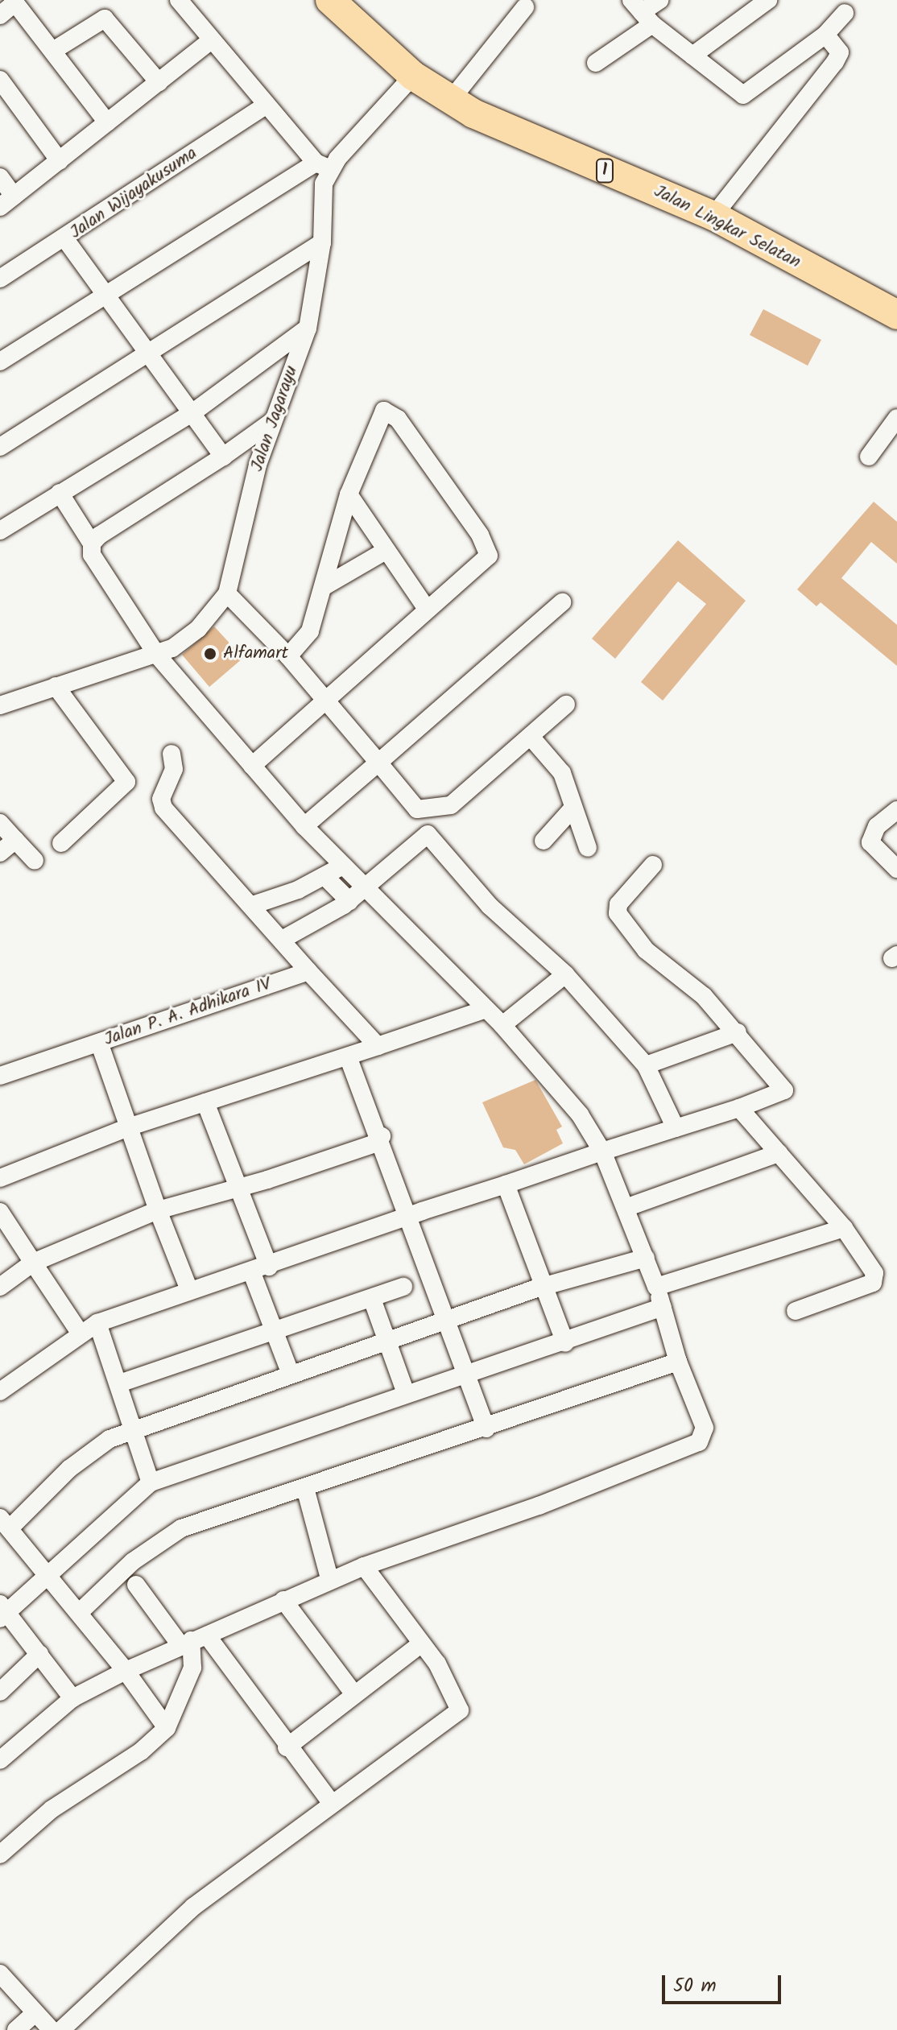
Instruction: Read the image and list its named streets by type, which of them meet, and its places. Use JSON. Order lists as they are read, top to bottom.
{
  "streets": {
    "highway": ["1", "Jalan Lingkar Selatan"],
    "street": ["Jalan Wijayakusuma", "Jalan Jagarayu", "Jalan P. A. Adhikara IV"]
  },
  "places": ["Alfamart"],
  "scale_bar": "50 m"
}
